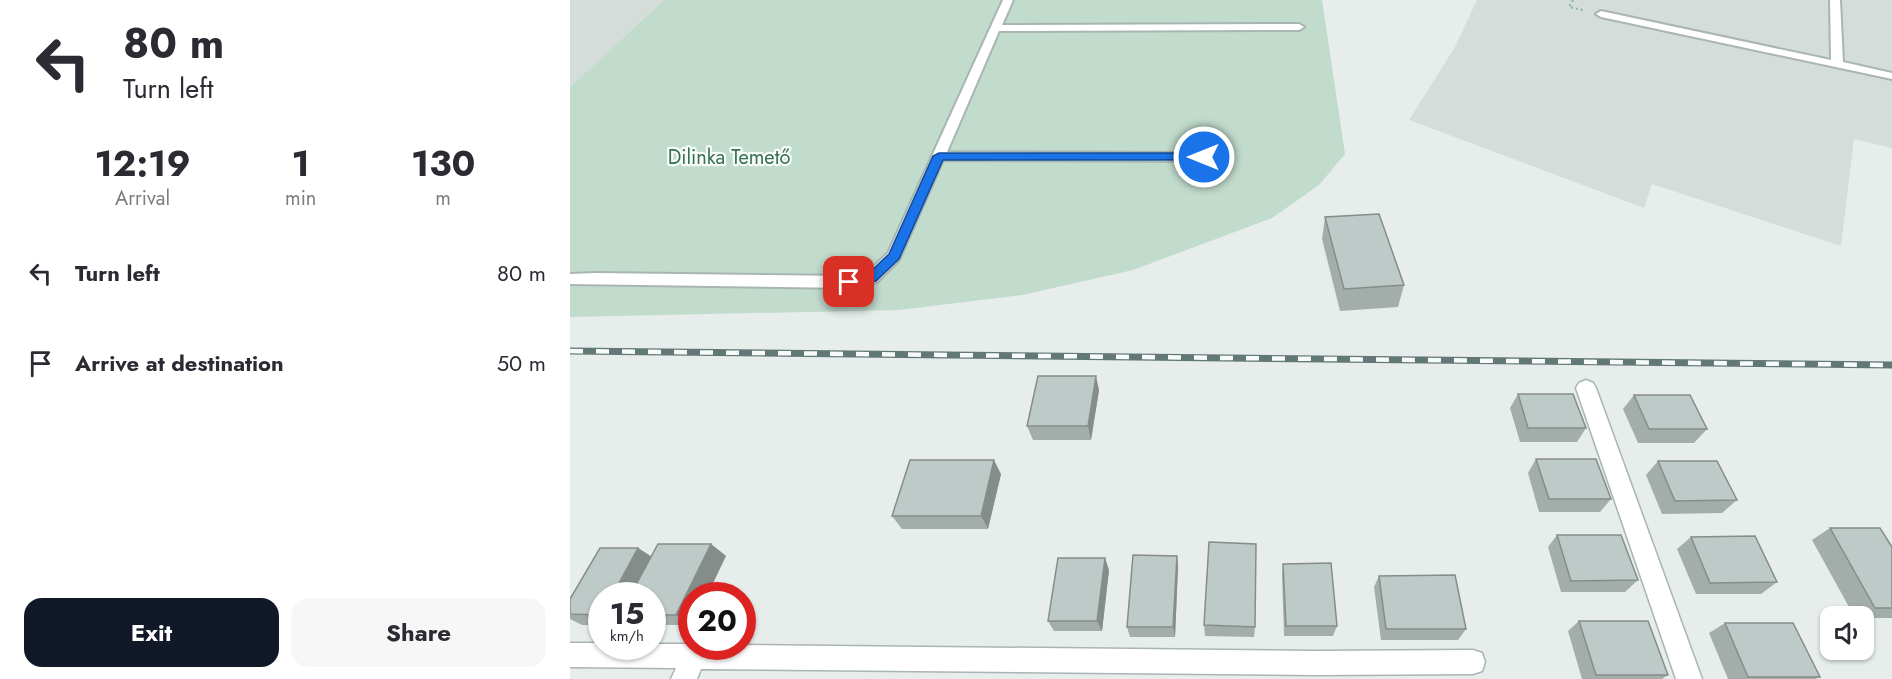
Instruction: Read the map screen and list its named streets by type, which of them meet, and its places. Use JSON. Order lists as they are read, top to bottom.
{
  "parks": ["Dilinka Temető"],
  "page": {
    "turn": ["80 m", "Turn left"],
    "eta": [
      "12:19",
      "Arrival",
      "1",
      "min",
      "130",
      "m"
    ],
    "list": [
      {
        "name": "Turn left",
        "value": "80 m"
      },
      {
        "name": "Arrive at destination",
        "value": "50 m"
      }
    ],
    "speed": "15 km/h",
    "limit": "20",
    "buttons": ["Exit", "Share"]
  }
}
